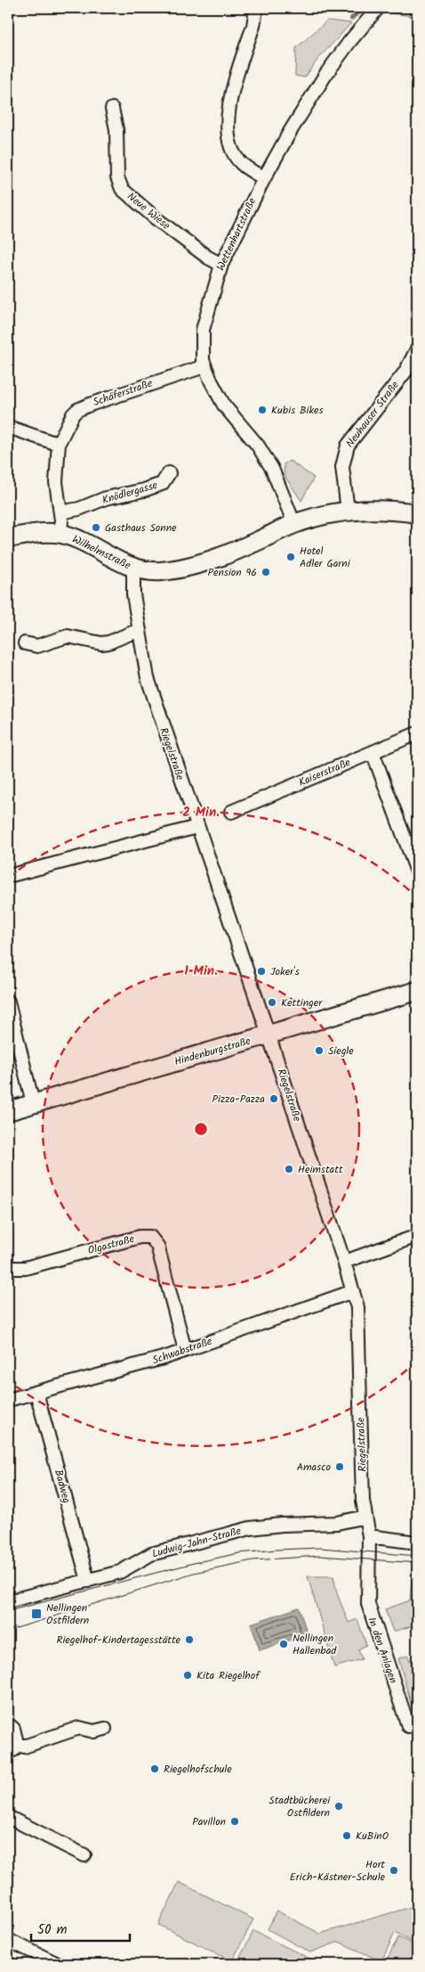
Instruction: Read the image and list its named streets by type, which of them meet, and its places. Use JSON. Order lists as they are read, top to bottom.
{
  "streets": {
    "street": [
      "Neue Wiese",
      "Wettenhartstraße",
      "Schäferstraße",
      "Neuhauser Straße",
      "Knödlergasse",
      "Wilhelmstraße",
      "Riegelstraße",
      "Kaiserstraße",
      "Hindenburgstraße",
      "Olgastraße",
      "Schwabstraße",
      "Badweg",
      "Ludwig-Jahn-Straße",
      "In den Anlagen"
    ]
  },
  "crossings": [
    ["Neue Wiese", "Wettenhartstraße"],
    ["Wettenhartstraße", "Schäferstraße"],
    ["Wettenhartstraße", "Wilhelmstraße"],
    ["Neuhauser Straße", "Wilhelmstraße"],
    ["Wilhelmstraße", "Riegelstraße"],
    ["Riegelstraße", "Hindenburgstraße"],
    ["Riegelstraße", "Schwabstraße"],
    ["Riegelstraße", "Ludwig-Jahn-Straße"],
    ["Riegelstraße", "In den Anlagen"],
    ["Olgastraße", "Schwabstraße"],
    ["Schwabstraße", "Badweg"],
    ["Badweg", "Ludwig-Jahn-Straße"]
  ],
  "places": {
    "other": [
      "Kubis Bikes",
      "Gasthaus Sonne",
      "Hotel Adler Garni",
      "Pension 96",
      "Joker's",
      "Kettinger",
      "Siegle",
      "Pizza-Pazza",
      "Heimstatt",
      "Amasco",
      "Riegelhof-Kindertagesstätte",
      "Nellingen Hallenbad",
      "Kita Riegelhof",
      "Riegelhofschule",
      "Stadtbücherei Ostfildern",
      "Pavillon",
      "KuBinO",
      "Hort Erich-Kästner-Schule"
    ],
    "transit": ["Nellingen Ostfildern"]
  },
  "scale_bar": "50 m",
  "rings": ["2 Min.", "1 Min."]
}
